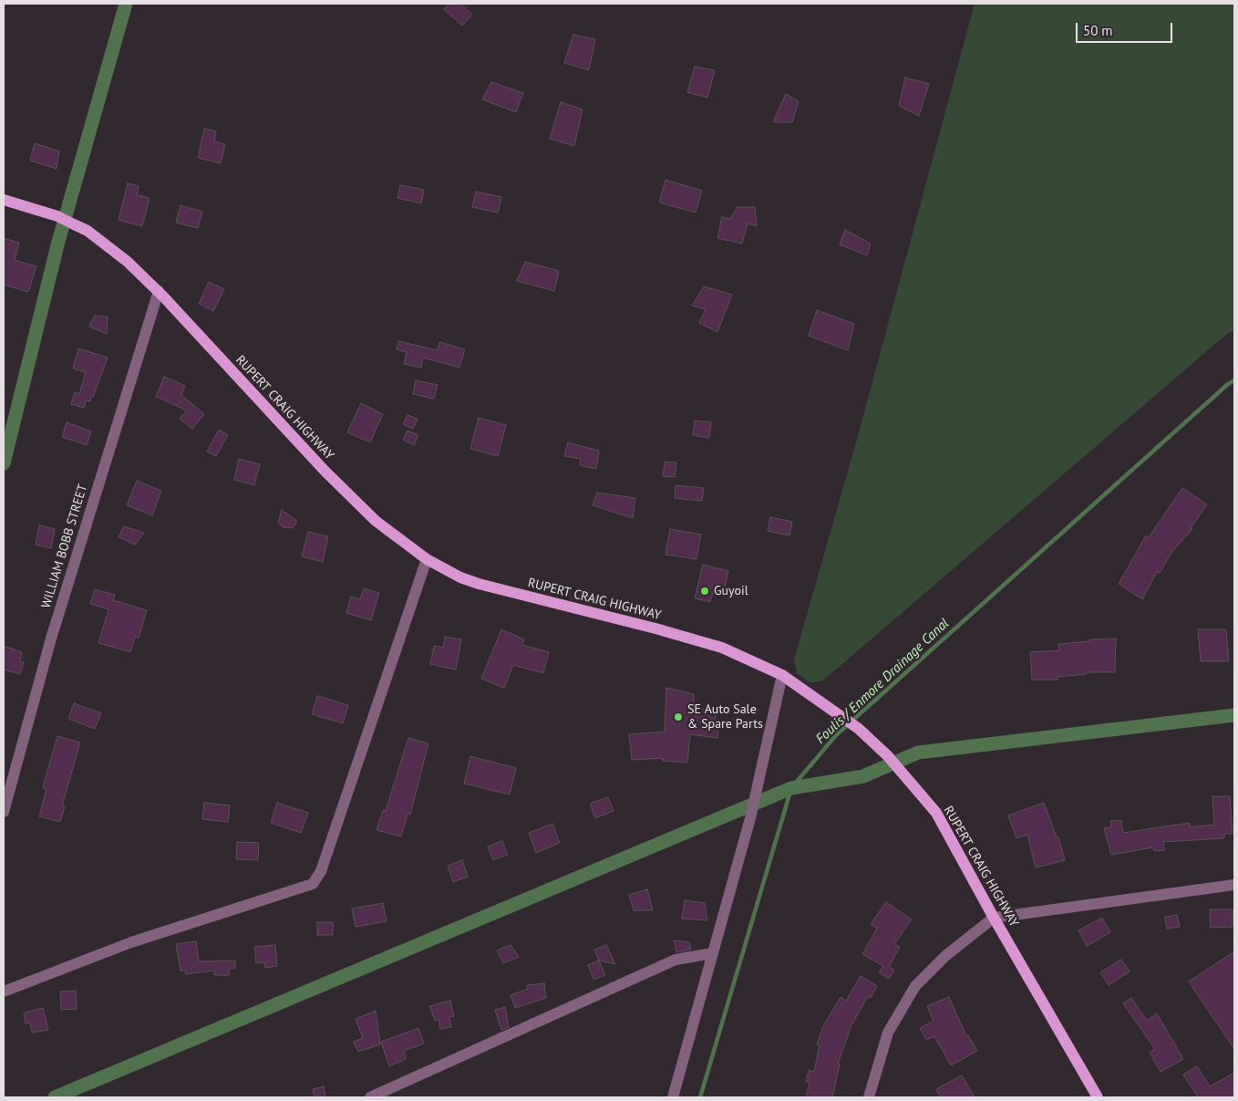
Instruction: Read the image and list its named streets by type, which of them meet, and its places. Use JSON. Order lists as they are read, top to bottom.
{
  "streets": {
    "main road": ["RUPERT CRAIG HIGHWAY"],
    "street": ["WILLIAM BOBB STREET"]
  },
  "crossings": [
    ["RUPERT CRAIG HIGHWAY", "WILLIAM BOBB STREET"]
  ],
  "water": ["Foulis / Enmore Drainage Canal"],
  "places": ["Guyoil", "SE Auto Sale & Spare Parts"],
  "scale_bar": "50 m"
}
